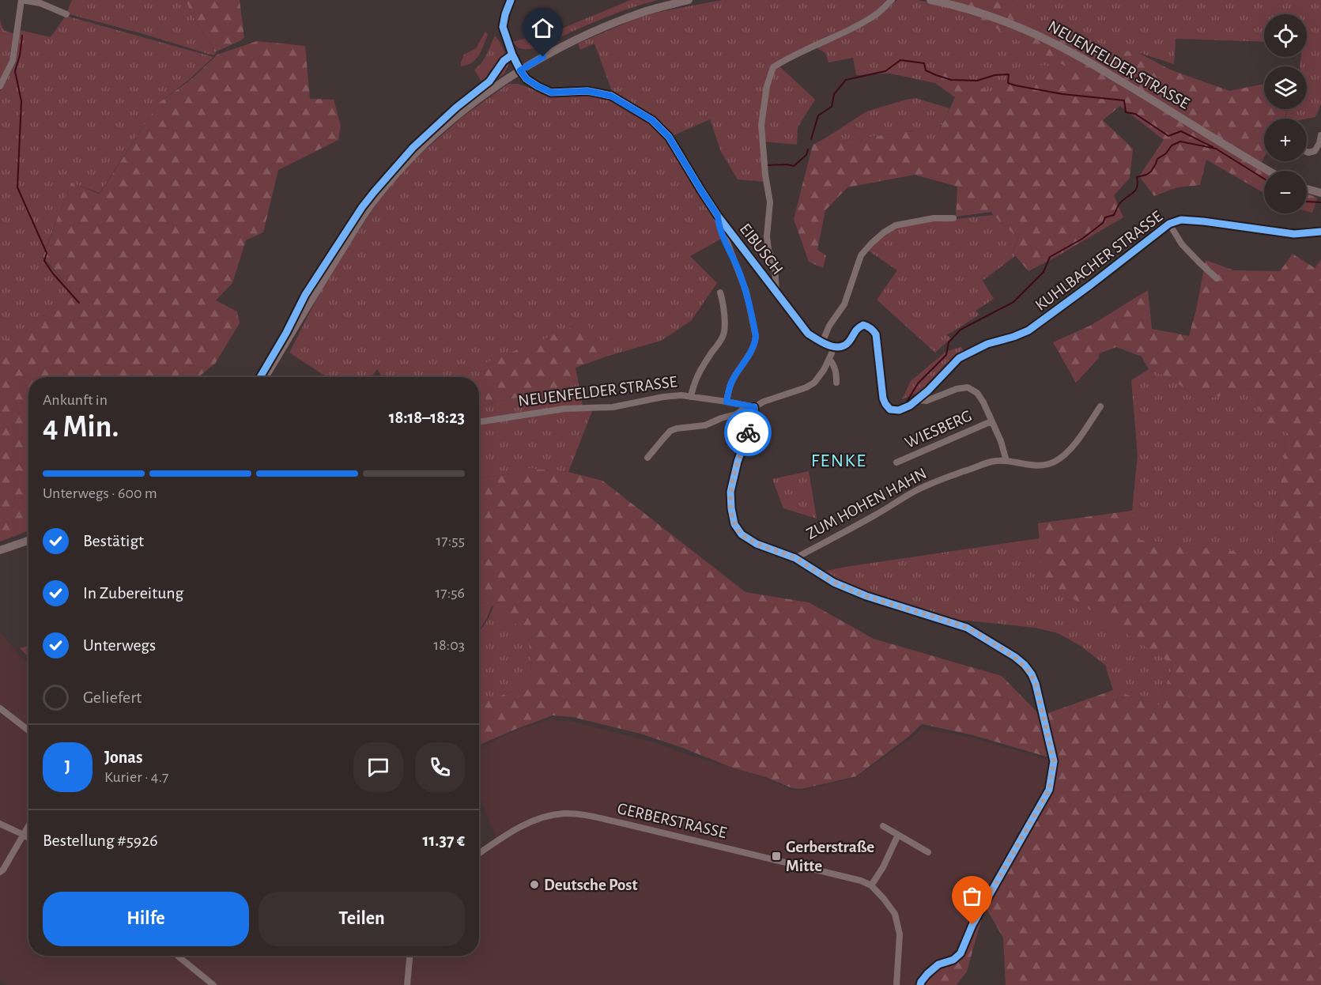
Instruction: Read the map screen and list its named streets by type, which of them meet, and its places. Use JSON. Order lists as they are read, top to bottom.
{
  "streets": {
    "main road": ["NEUENFELDER STRASSE"],
    "street": [
      "EIBUSCH",
      "KUHLBACHER STRASSE",
      "WIESBERG",
      "ZUM HOHEN HAHN",
      "GERBERSTRASSE"
    ]
  },
  "districts": ["FENKE"],
  "places": {
    "transit": ["Gerberstraße Mitte"],
    "other": ["Deutsche Post"]
  },
  "page": {
    "map_buttons": ["+", "−"],
    "heading": ["4 Min.", "Ankunft in", "18:18–18:23"],
    "panel": [
      "Jonas",
      "Kurier · 4.7",
      "Bestellung #5926",
      "11.37 €"
    ],
    "bar": "Unterwegs · 600 m",
    "list": [
      ["Bestätigt", "17:55"],
      ["In Zubereitung", "17:56"],
      ["Unterwegs", "18:03"],
      "Geliefert"
    ],
    "round": "J",
    "buttons": ["Hilfe", "Teilen"]
  }
}
